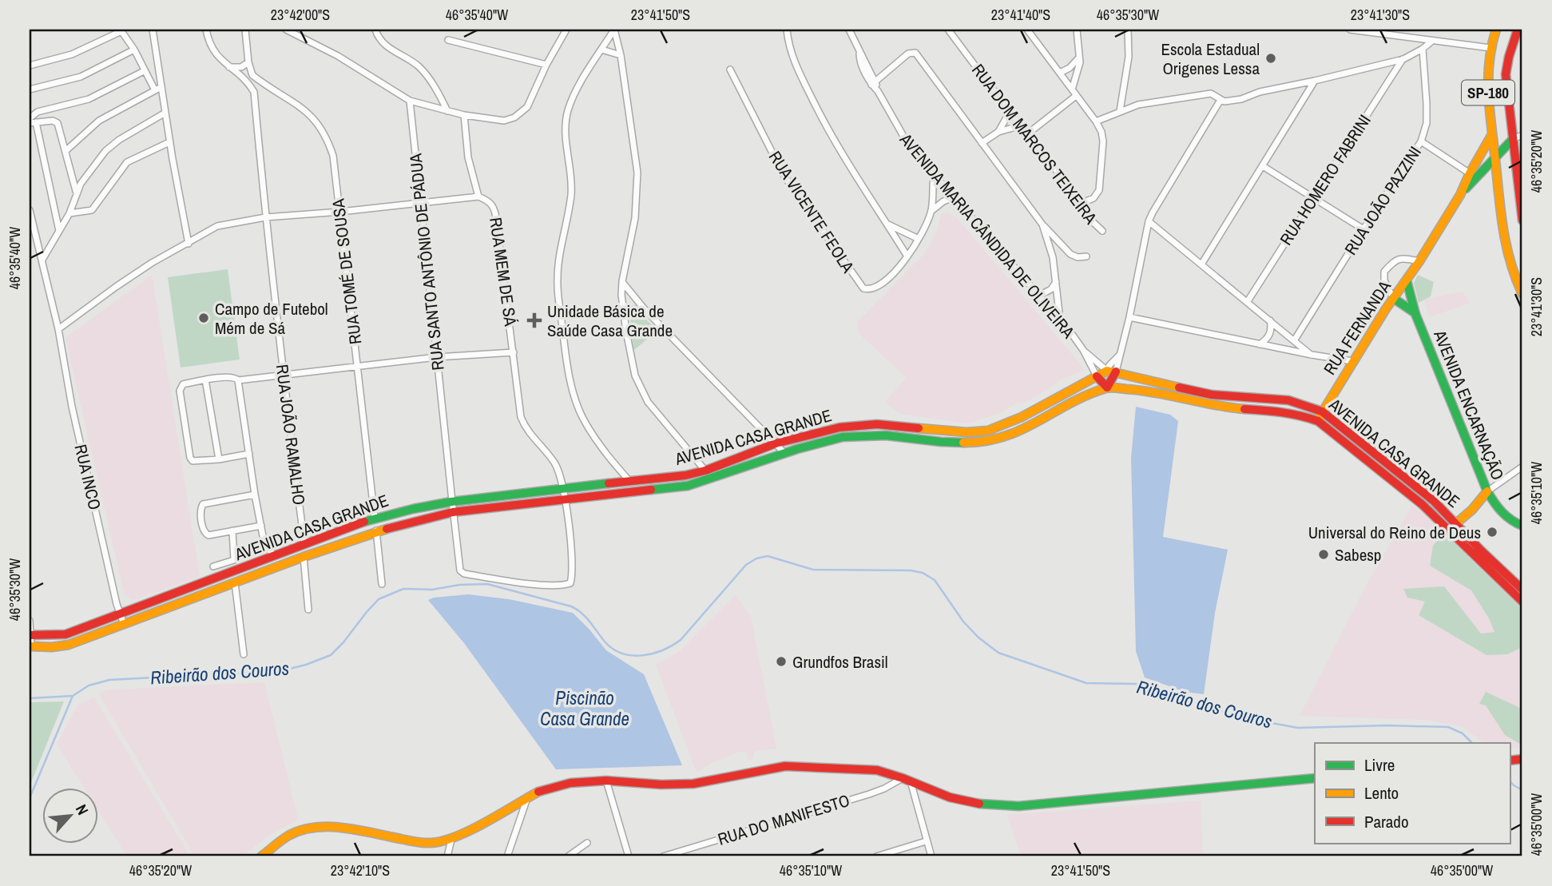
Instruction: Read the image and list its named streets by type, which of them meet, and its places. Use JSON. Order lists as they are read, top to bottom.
{
  "streets": {
    "main road": [
      "SP-180",
      "RUA FERNANDA",
      "AVENIDA ENCARNAÇÃO",
      "AVENIDA CASA GRANDE"
    ],
    "street": [
      "RUA DOM MARCOS TEIXEIRA",
      "RUA HOMERO FABRINI",
      "RUA JOÃO PAZZINI",
      "RUA VICENTE FEOLA",
      "AVENIDA MARIA CÂNDIDA DE OLIVEIRA",
      "RUA SANTO ANTÔNIO DE PÁDUA",
      "RUA TOMÉ DE SOUSA",
      "RUA MEM DE SÁ",
      "RUA JOÃO RAMALHO",
      "RUA INCO",
      "RUA DO MANIFESTO"
    ]
  },
  "crossings": [
    ["AVENIDA MARIA CÂNDIDA DE OLIVEIRA", "AVENIDA CASA GRANDE"],
    ["RUA SANTO ANTÔNIO DE PÁDUA", "RUA MEM DE SÁ"],
    ["RUA SANTO ANTÔNIO DE PÁDUA", "AVENIDA CASA GRANDE"],
    ["RUA TOMÉ DE SOUSA", "RUA MEM DE SÁ"],
    ["RUA TOMÉ DE SOUSA", "AVENIDA CASA GRANDE"],
    ["RUA MEM DE SÁ", "RUA JOÃO RAMALHO"],
    ["RUA MEM DE SÁ", "AVENIDA CASA GRANDE"],
    ["RUA MEM DE SÁ", "RUA INCO"],
    ["RUA FERNANDA", "AVENIDA ENCARNAÇÃO"],
    ["RUA FERNANDA", "AVENIDA CASA GRANDE"],
    ["RUA JOÃO RAMALHO", "AVENIDA CASA GRANDE"],
    ["AVENIDA CASA GRANDE", "RUA INCO"]
  ],
  "water": ["Ribeirão dos Couros", "Piscinão Casa Grande"],
  "places": {
    "other": [
      "Escola Estadual Origenes Lessa",
      "Campo de Futebol Mém de Sá",
      "Universal do Reino de Deus",
      "Sabesp",
      "Grundfos Brasil"
    ],
    "health": ["Unidade Básica de Saúde Casa Grande"]
  },
  "legend": ["Livre", "Lento", "Parado"],
  "north": "top right",
  "coordinates": [
    "23°42'00\"S",
    "46°35'40\"W",
    "23°41'50\"S",
    "23°41'40\"S",
    "46°35'30\"W",
    "23°41'30\"S",
    "46°35'20\"W",
    "46°35'10\"W",
    "46°35'00\"W",
    "23°42'10\"S"
  ]
}
